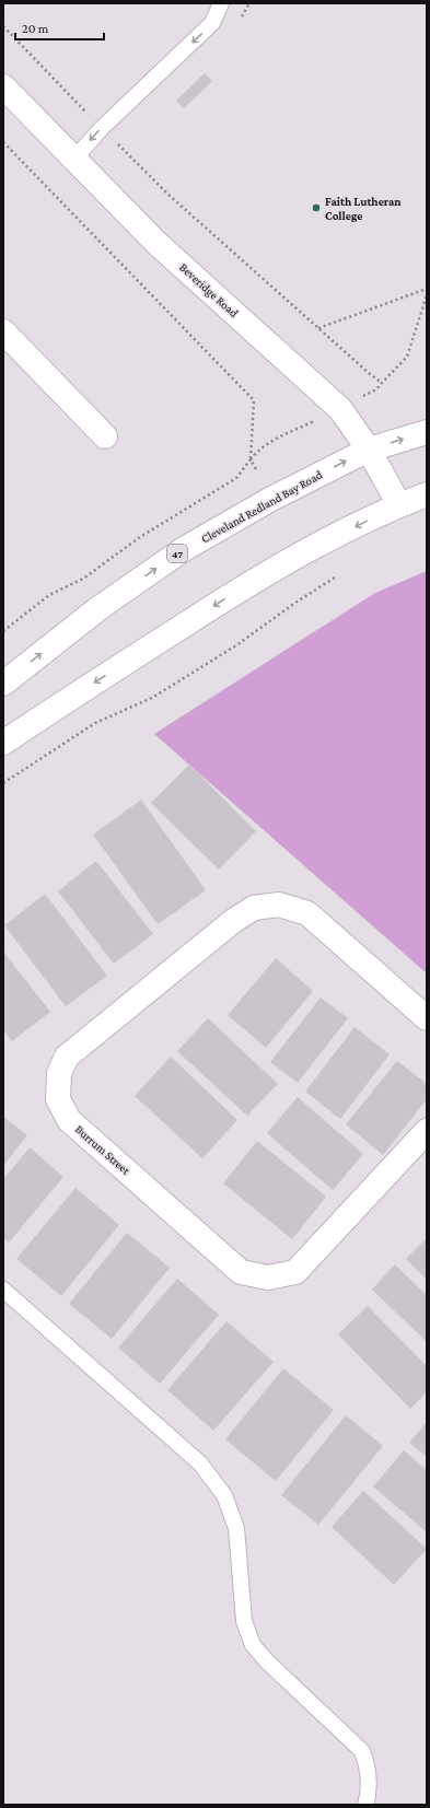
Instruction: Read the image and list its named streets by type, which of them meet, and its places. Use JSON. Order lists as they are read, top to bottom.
{
  "streets": {
    "main road": [
      "Beveridge Road",
      "Cleveland Redland Bay Road",
      "47",
      "Burrum Street"
    ]
  },
  "crossings": [
    ["Beveridge Road", "Cleveland Redland Bay Road"]
  ],
  "places": ["Faith Lutheran College"],
  "scale_bar": "20 m"
}
